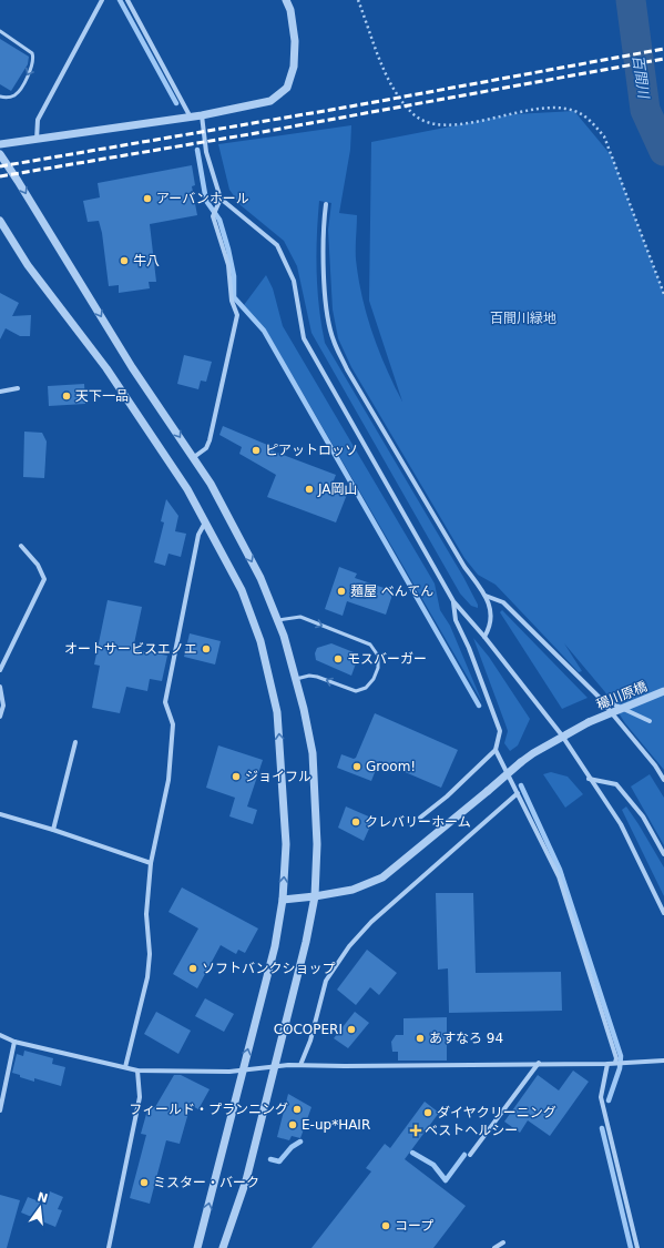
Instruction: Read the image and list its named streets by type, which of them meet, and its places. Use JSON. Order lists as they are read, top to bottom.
{
  "streets": {
    "street": ["穝川原橋"]
  },
  "water": ["百間川"],
  "parks": ["百間川緑地"],
  "places": {
    "other": [
      "アーバンホール",
      "牛八",
      "天下一品",
      "ピアットロッソ",
      "JA岡山",
      "麺屋 べんてん",
      "オートサービスエノエ",
      "モスバーガー",
      "Groom!",
      "ジョイフル",
      "クレバリーホーム",
      "ソフトバンクショップ",
      "COCOPERI",
      "あすなろ 94",
      "フィールド・プランニング",
      "ダイヤクリーニング",
      "E-up*HAIR",
      "ミスター・バーク",
      "コープ"
    ],
    "health": ["ベストヘルシー"]
  },
  "north": "top"
}
